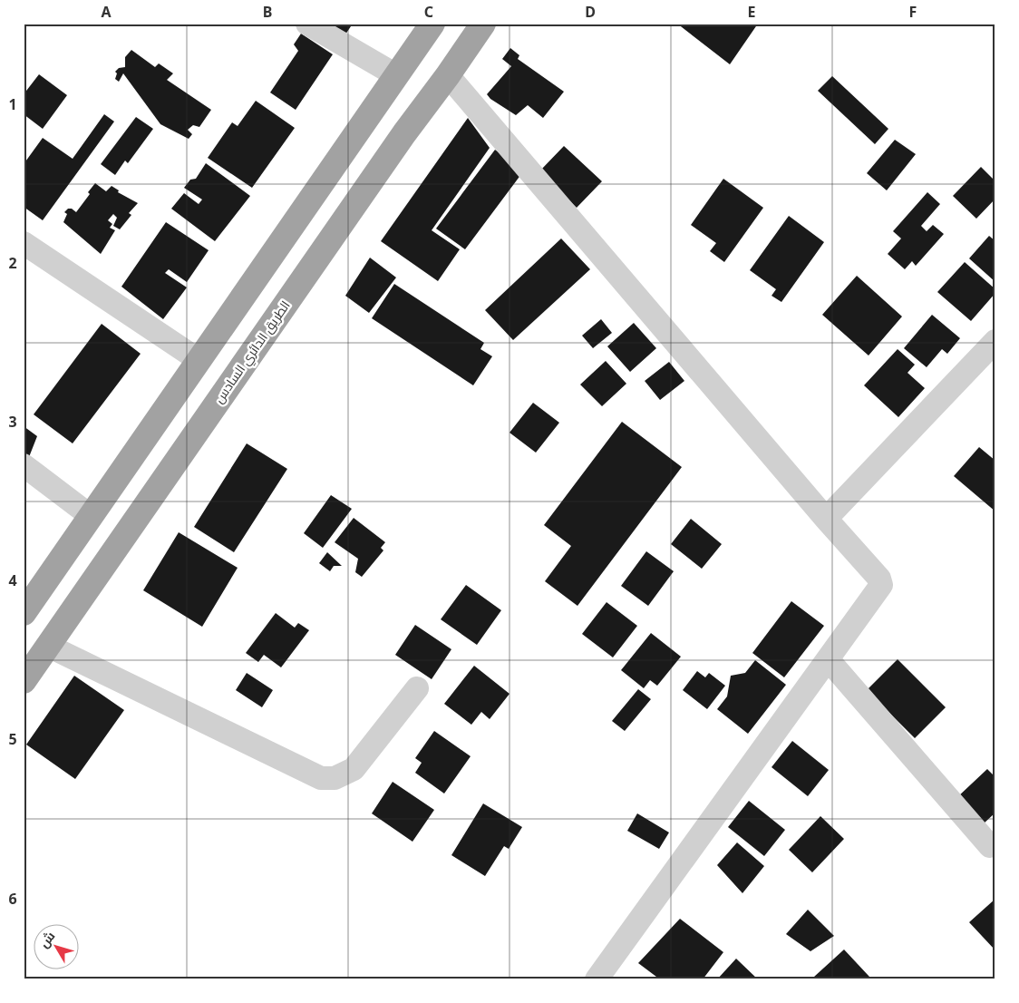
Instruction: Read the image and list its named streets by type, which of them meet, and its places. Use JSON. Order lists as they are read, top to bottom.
{
  "streets": {
    "highway": ["الطريق الدائري السادس"]
  },
  "north": "top left",
  "grid": {
    "columns": [
      "A",
      "B",
      "C",
      "D",
      "E",
      "F"
    ],
    "rows": [
      "1",
      "2",
      "3",
      "4",
      "5",
      "6"
    ]
  }
}
